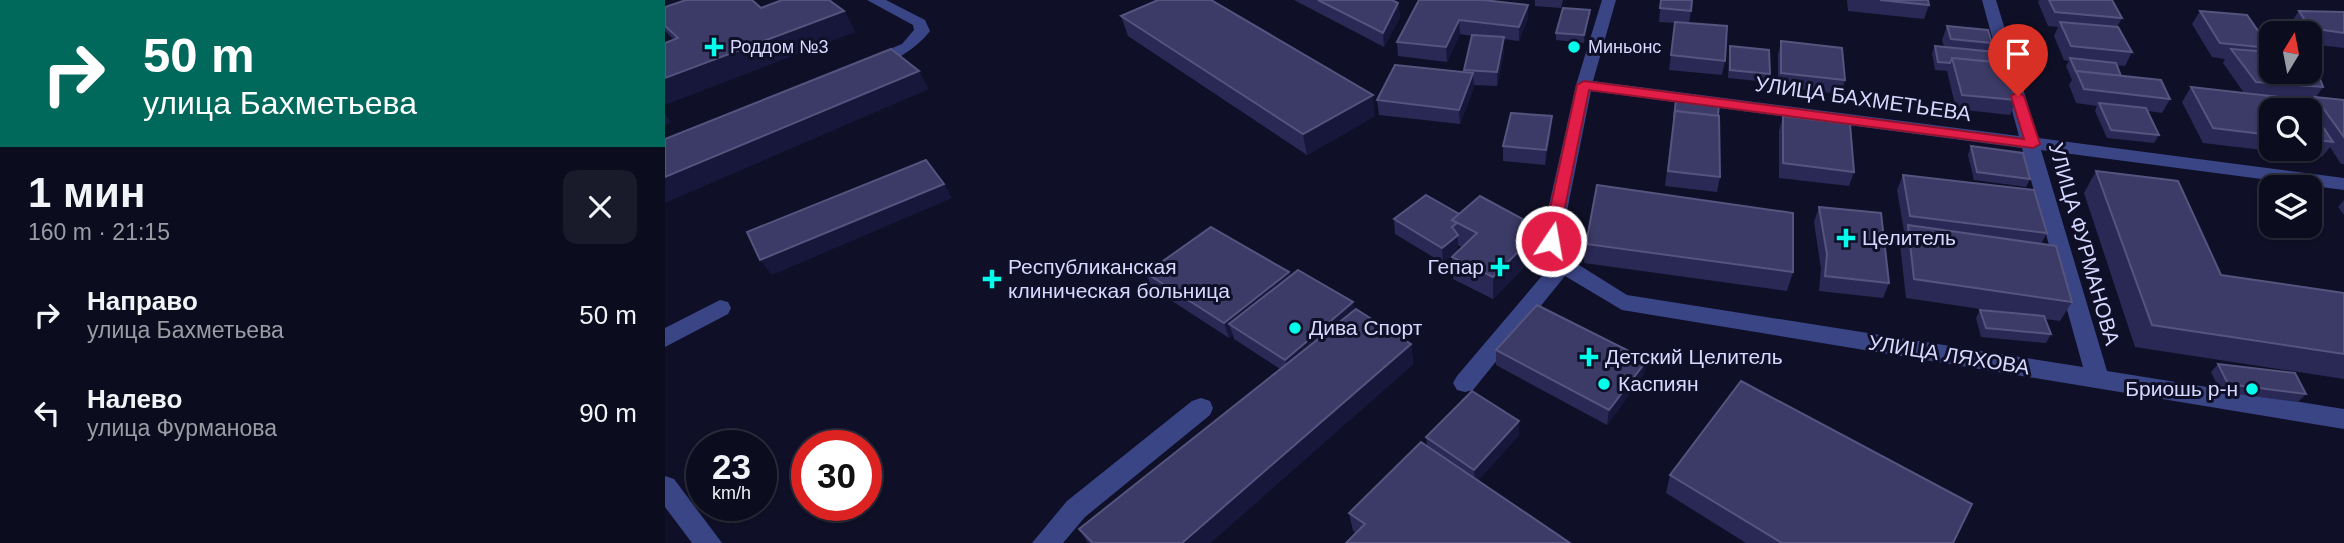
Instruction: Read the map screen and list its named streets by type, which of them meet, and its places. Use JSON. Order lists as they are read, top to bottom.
{
  "streets": {
    "street": ["УЛИЦА БАХМЕТЬЕВА", "УЛИЦА ФУРМАНОВА", "УЛИЦА ЛЯХОВА"]
  },
  "crossings": [
    ["УЛИЦА БАХМЕТЬЕВА", "УЛИЦА ФУРМАНОВА"],
    ["УЛИЦА ФУРМАНОВА", "УЛИЦА ЛЯХОВА"]
  ],
  "places": {
    "health": [
      "Роддом №3",
      "Целитель",
      "Гепар",
      "Республиканская клиническая больница",
      "Детский Целитель"
    ],
    "other": [
      "Миньонс",
      "Дива Спорт",
      "Каспиян",
      "Бриошь р-н"
    ]
  },
  "north": "top",
  "page": {
    "turn": ["50 m", "улица Бахметьева"],
    "heading": ["1 мин", "160 m · 21:15"],
    "list": [
      {
        "name": "Направо",
        "note": "улица Бахметьева",
        "value": "50 m"
      },
      {
        "name": "Налево",
        "note": "улица Фурманова",
        "value": "90 m"
      }
    ],
    "speed": "23 km/h",
    "limit": "30"
  }
}
